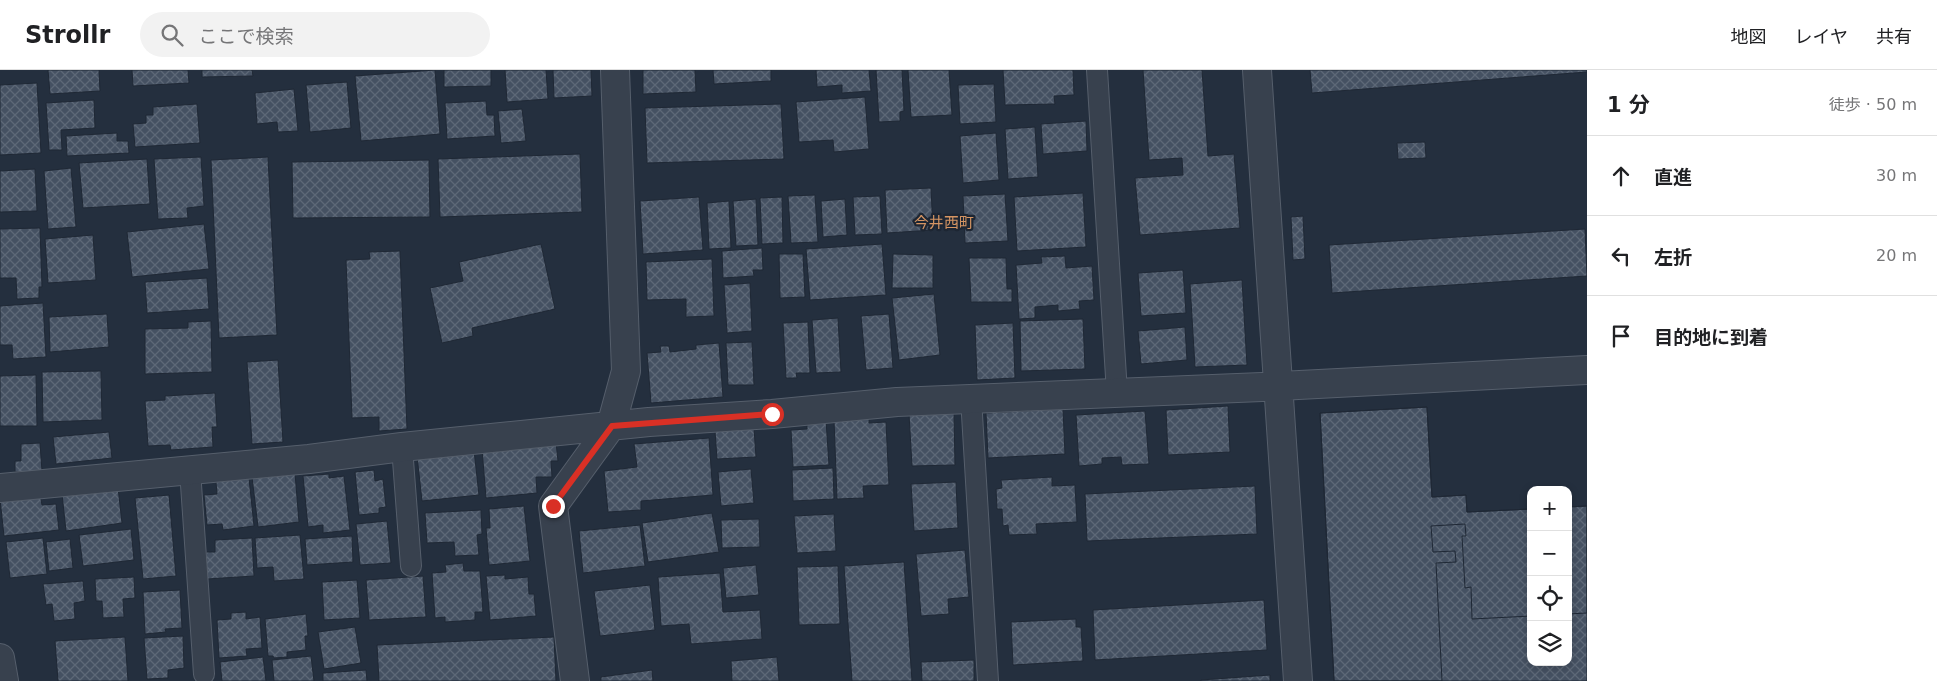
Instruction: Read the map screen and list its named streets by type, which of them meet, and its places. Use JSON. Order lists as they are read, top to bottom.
{
  "districts": ["今井西町"],
  "page": {
    "header": "Strollr",
    "search": "ここで検索",
    "nav": ["地図", "レイヤ", "共有"],
    "heading": ["1 分", "徒歩 · 50 m"],
    "list": [
      ["直進", "30 m"],
      ["左折", "20 m"],
      "目的地に到着"
    ],
    "map_buttons": ["+", "−"]
  }
}
